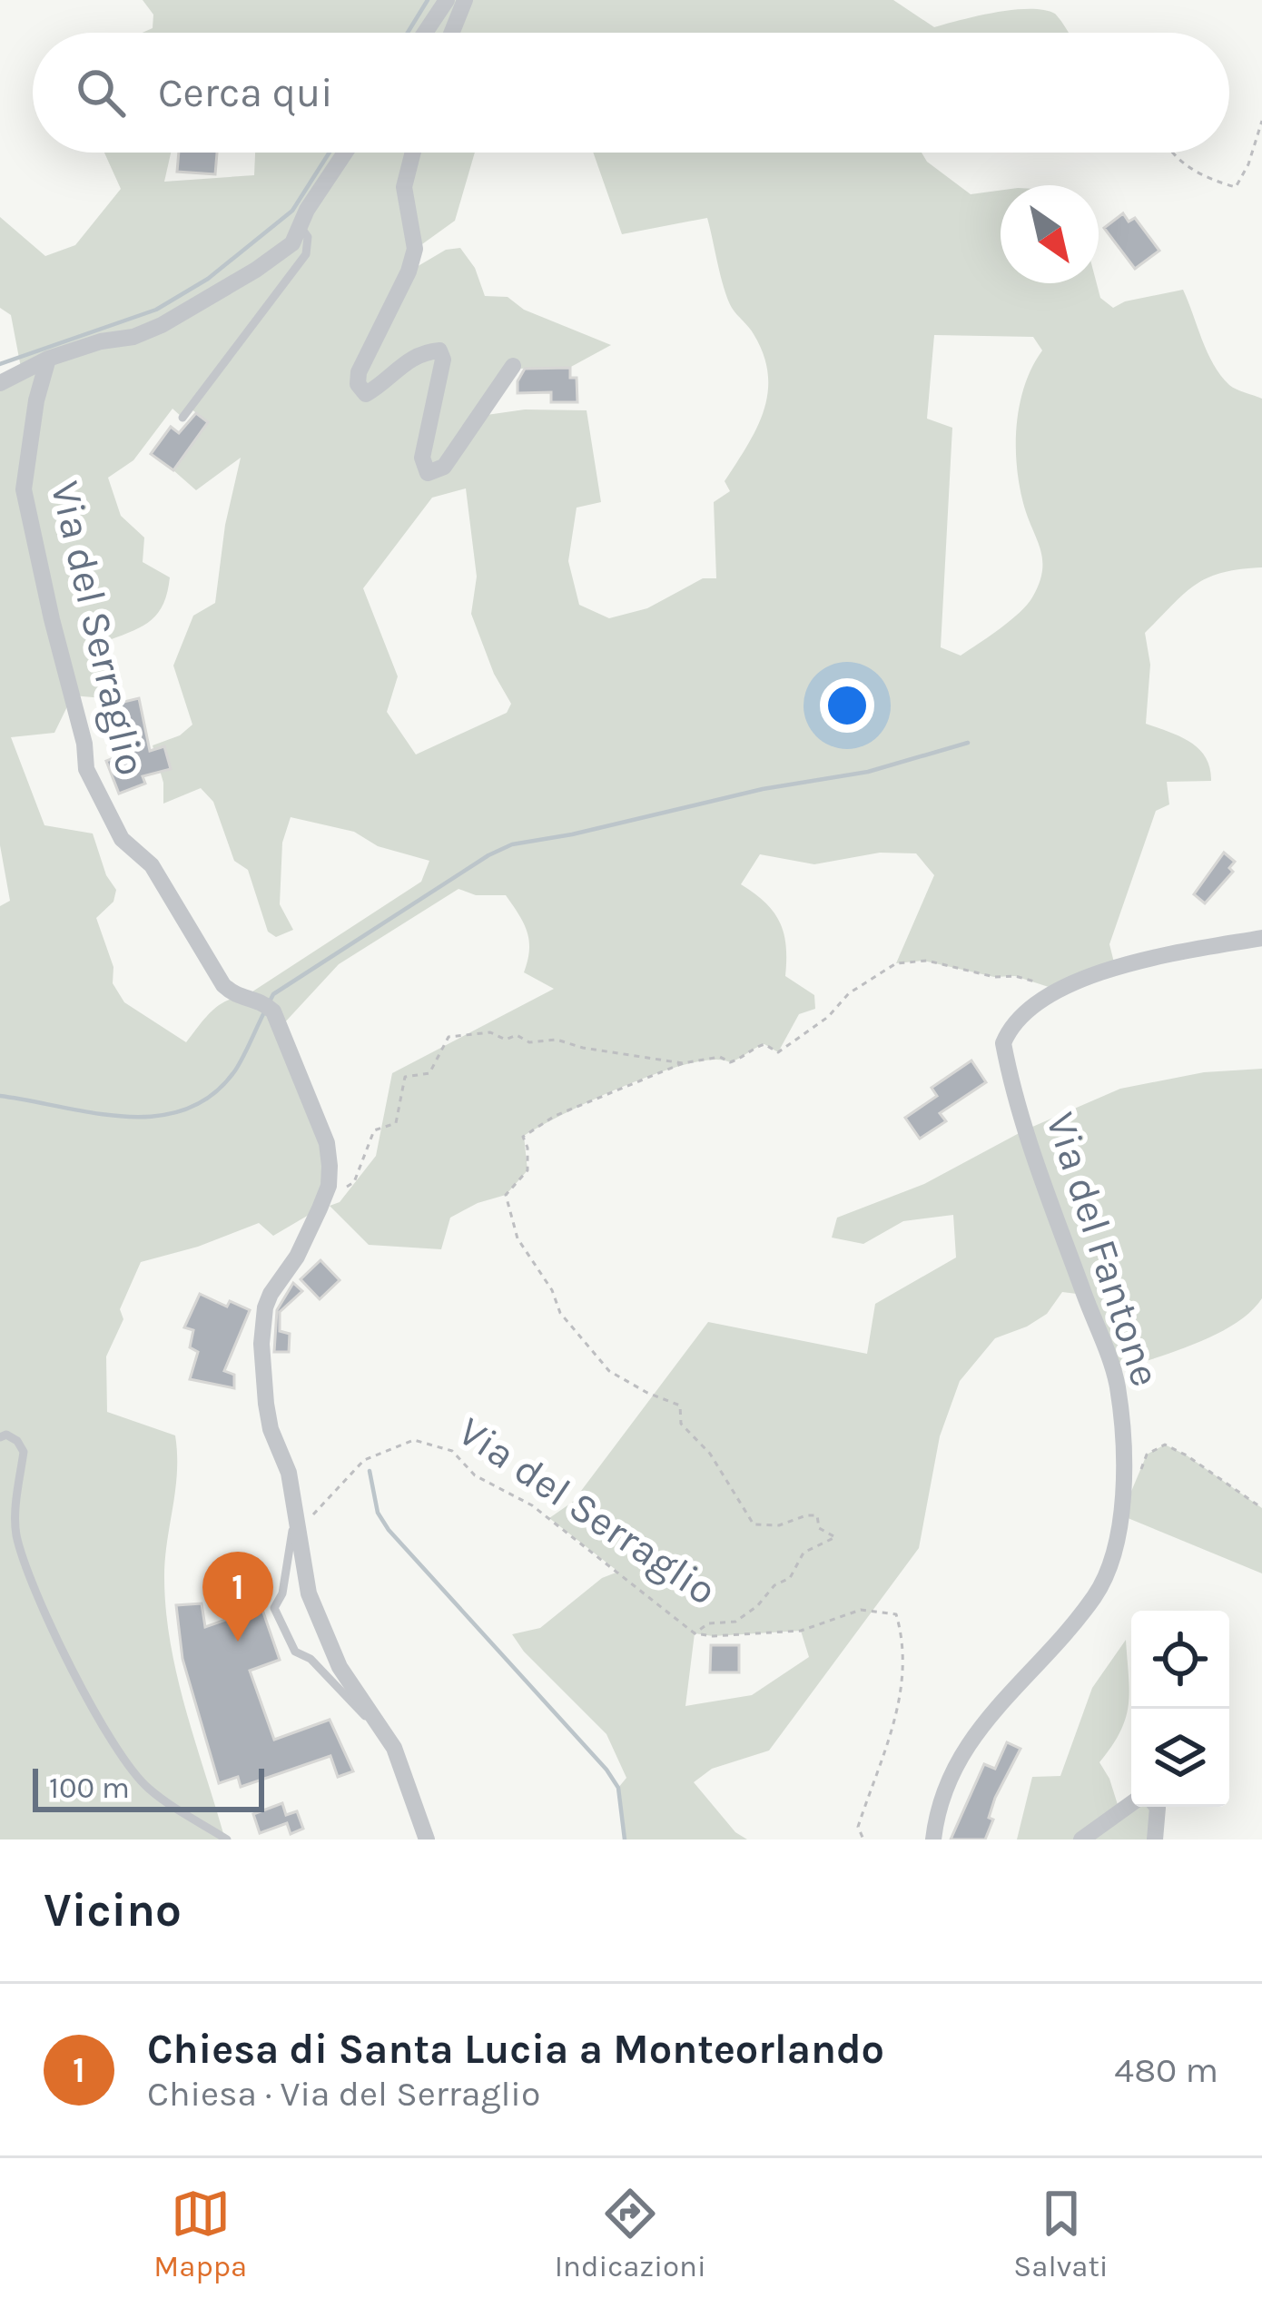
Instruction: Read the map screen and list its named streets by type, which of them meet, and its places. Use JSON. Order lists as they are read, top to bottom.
{
  "streets": {
    "street": ["Via del Serraglio", "Via del Fantone"]
  },
  "scale_bar": "100 m",
  "north": "bottom right",
  "page": {
    "search": "Cerca qui",
    "pins": "1",
    "scale": "100 m",
    "heading": "Vicino",
    "list": [
      {
        "mark": "1",
        "name": "Chiesa di Santa Lucia a Monteorlando",
        "note": "Chiesa · Via del Serraglio",
        "value": "480 m"
      }
    ],
    "nav": ["Mappa", "Indicazioni", "Salvati"]
  }
}
